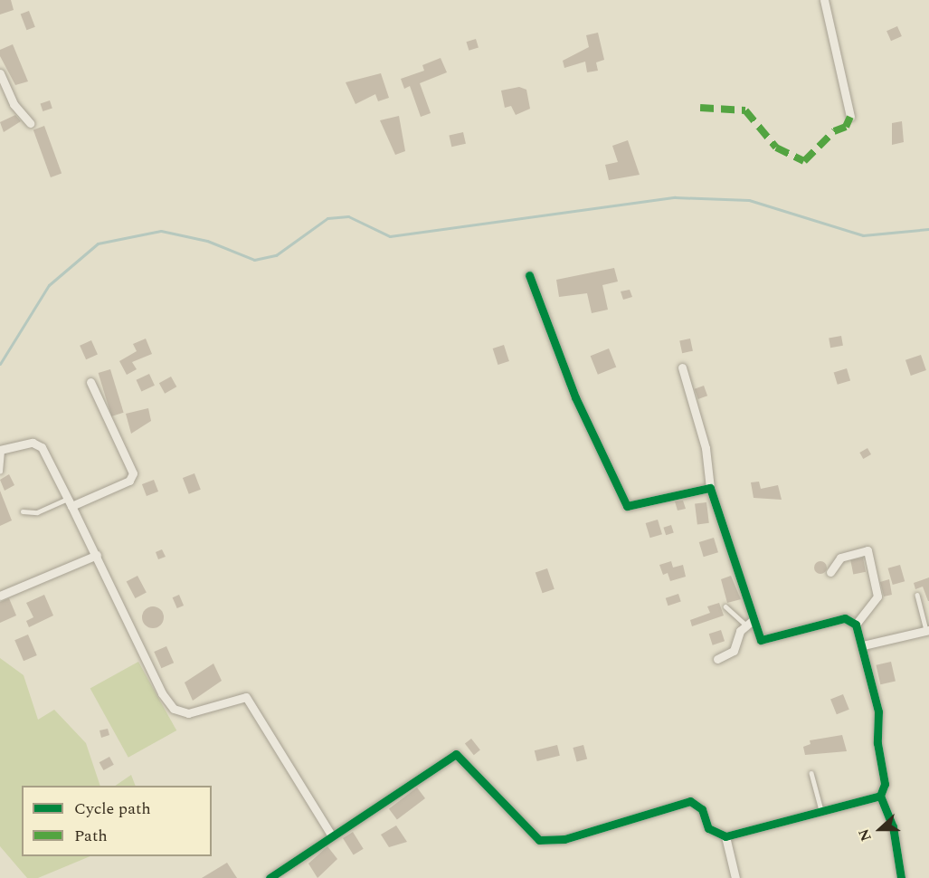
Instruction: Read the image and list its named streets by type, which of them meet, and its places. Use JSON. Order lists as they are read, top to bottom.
{
  "legend": ["Cycle path", "Path"],
  "north": "left"
}
